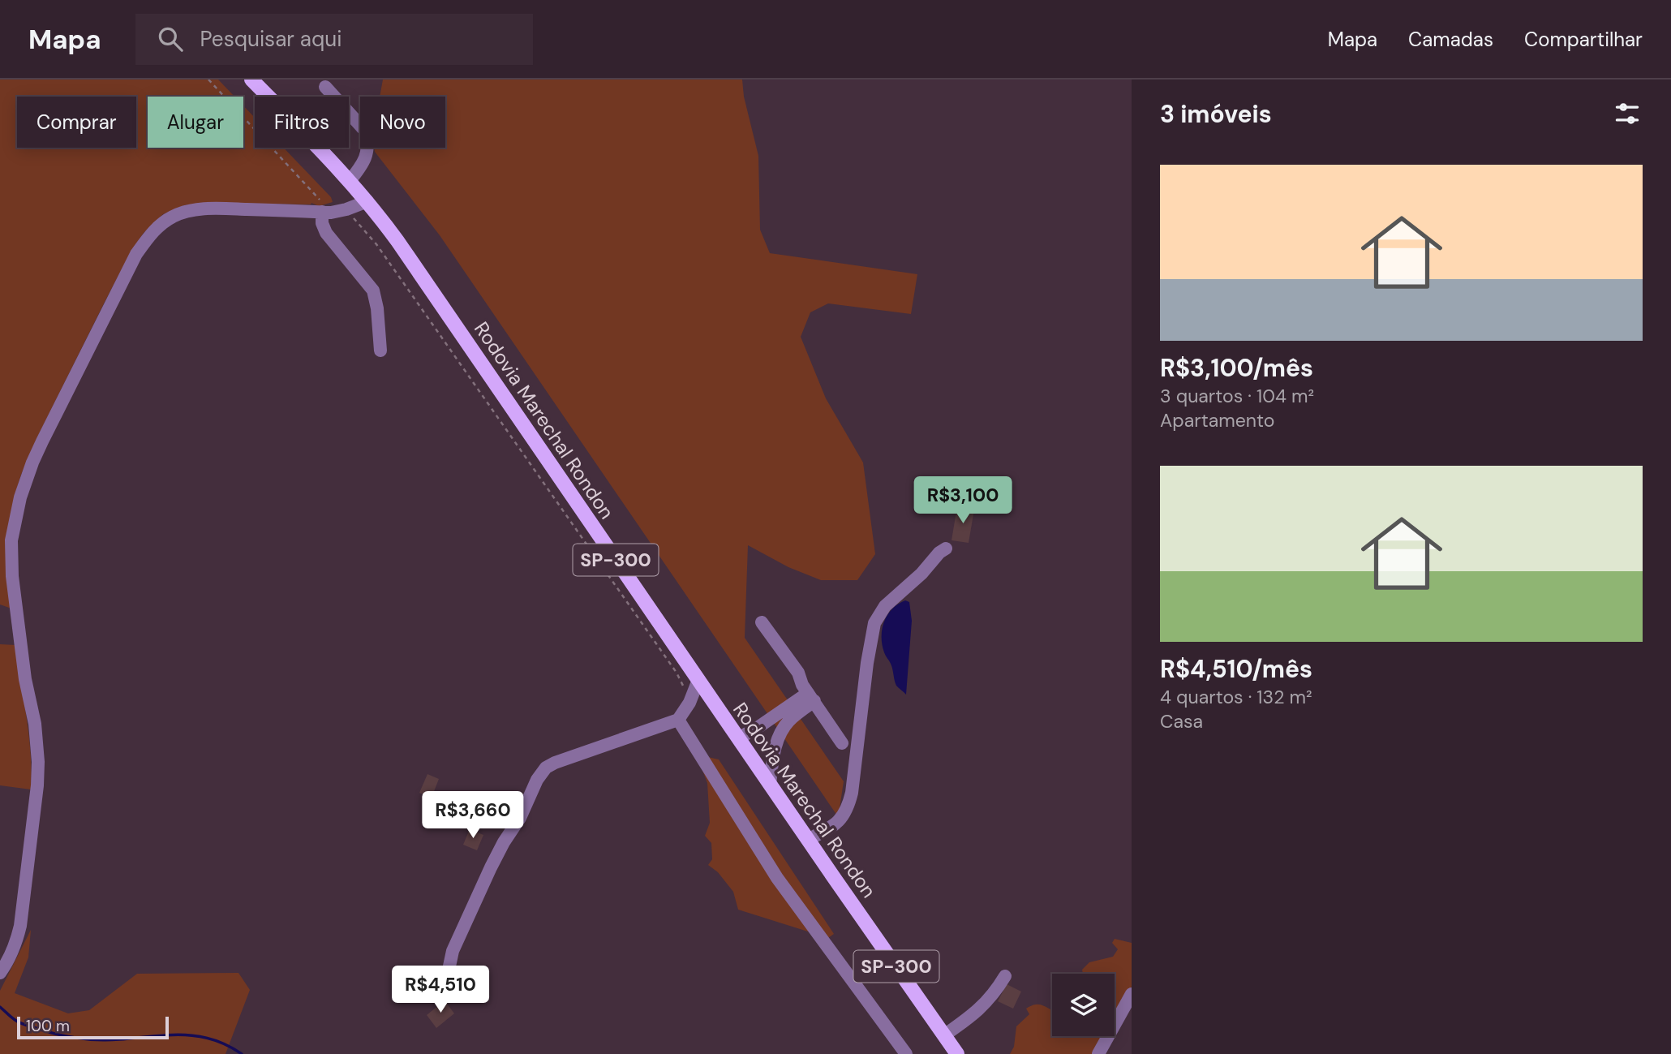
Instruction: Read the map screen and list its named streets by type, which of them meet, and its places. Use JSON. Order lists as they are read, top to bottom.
{
  "streets": {
    "main road": ["Rodovia Marechal Rondon", "SP-300"]
  },
  "scale_bar": "100 m",
  "page": {
    "header": "Mapa",
    "search": "Pesquisar aqui",
    "nav": ["Mapa", "Camadas", "Compartilhar"],
    "heading": "3 imóveis",
    "chip": [
      "Comprar",
      "Alugar",
      "Filtros",
      "Novo"
    ],
    "list": [
      {
        "name": "R$3,100/mês",
        "note": "3 quartos · 104 m² · Apartamento"
      },
      {
        "name": "R$4,510/mês",
        "note": "4 quartos · 132 m² · Casa"
      }
    ],
    "price": ["R$3,100", "R$3,660", "R$4,510"],
    "scale": "100 m"
  }
}
